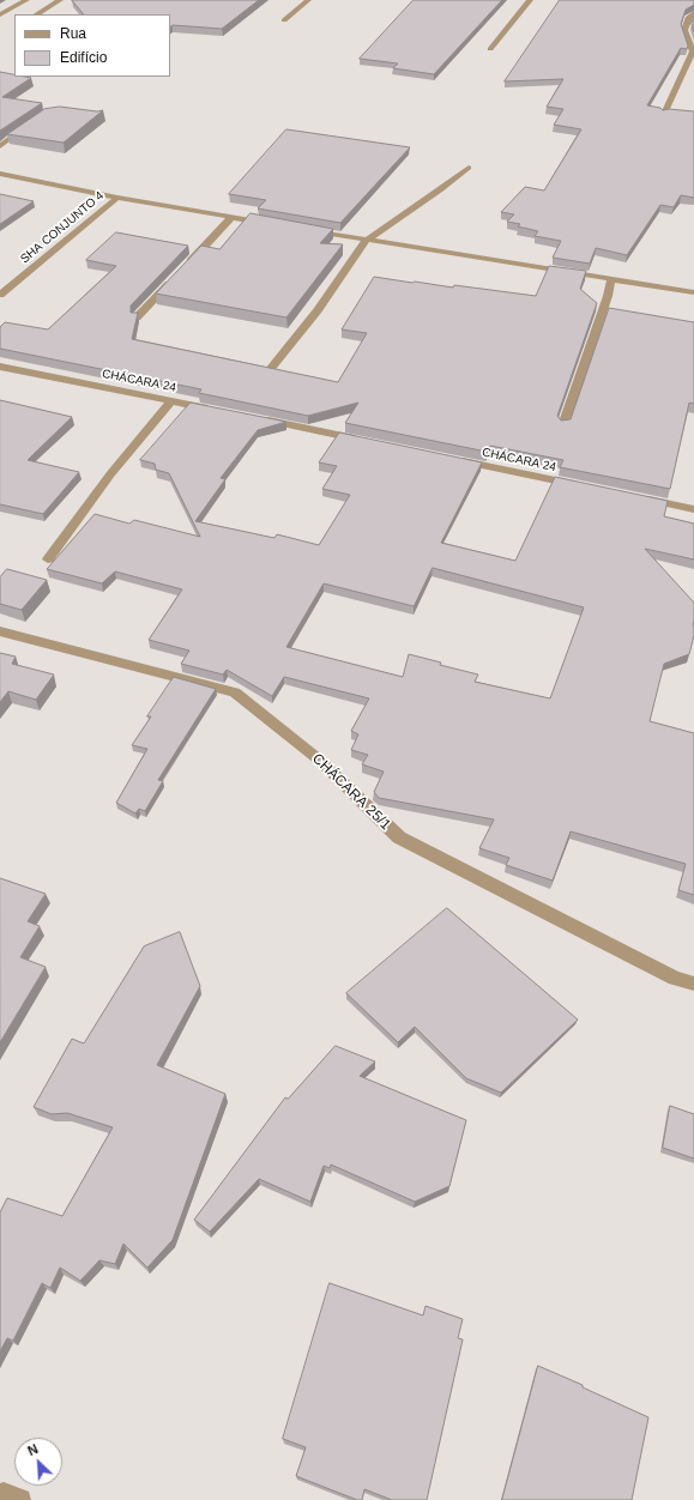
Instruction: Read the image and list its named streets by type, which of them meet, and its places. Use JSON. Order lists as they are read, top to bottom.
{
  "streets": {
    "street": ["SHA CONJUNTO 4", "CHÁCARA 24", "CHÁCARA 25/1"]
  },
  "legend": ["Rua", "Edifício"],
  "north": "top left"
}
